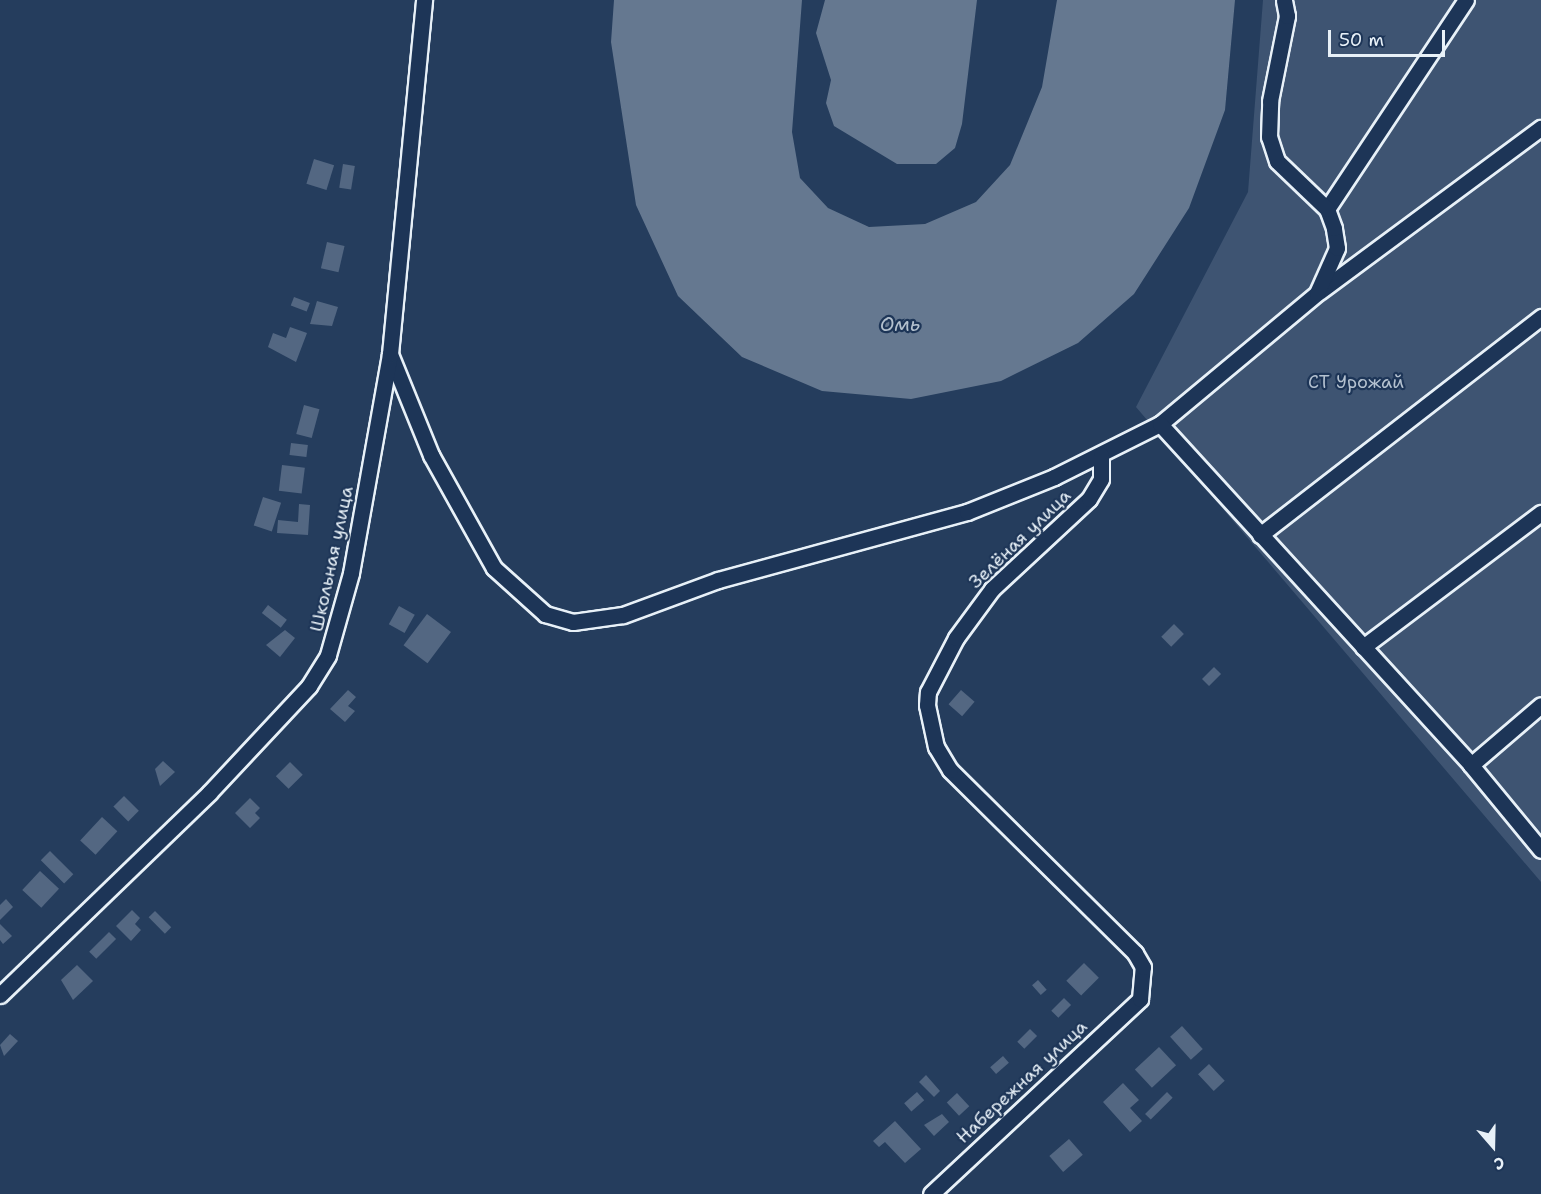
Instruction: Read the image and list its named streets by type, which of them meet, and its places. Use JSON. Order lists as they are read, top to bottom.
{
  "streets": {
    "street": ["Зелёная улица", "Школьная улица", "Набережная улица"]
  },
  "crossings": [
    ["Зелёная улица", "Набережная улица"]
  ],
  "water": ["Омь"],
  "parks": ["СТ Урожай"],
  "scale_bar": "50 m",
  "north": "bottom"
}
